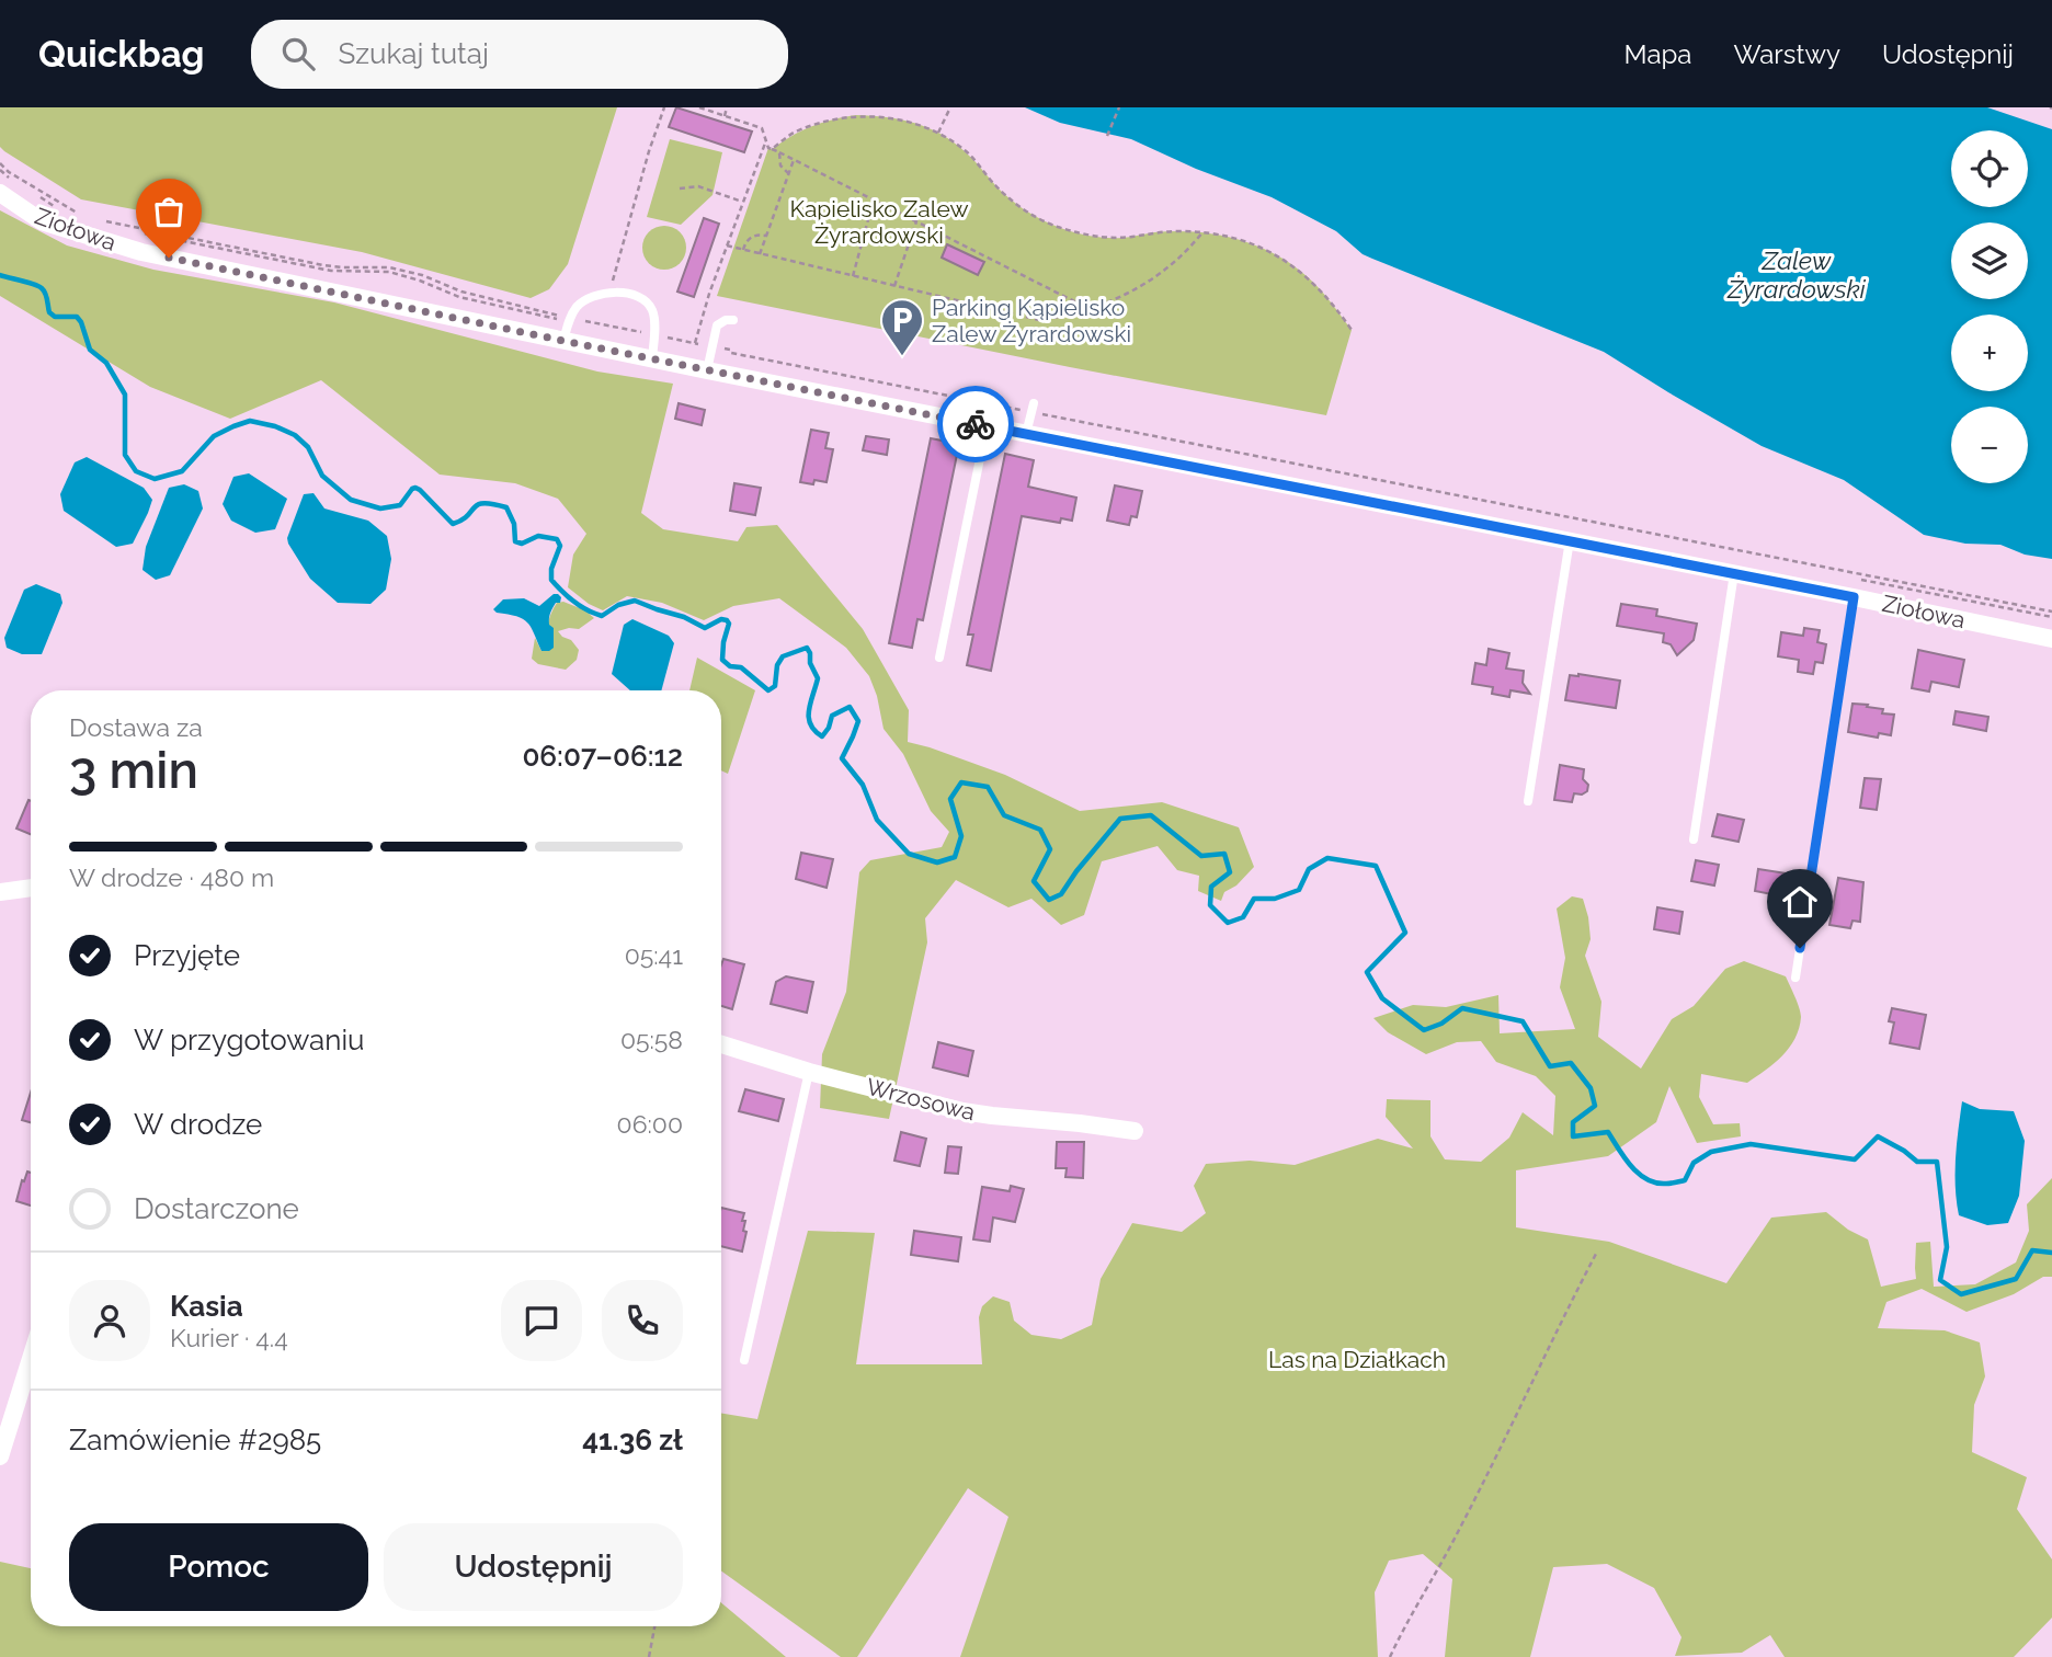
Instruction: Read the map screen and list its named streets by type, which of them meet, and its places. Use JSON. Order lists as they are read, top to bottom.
{
  "streets": {
    "street": ["Ziołowa", "Wrzosowa"]
  },
  "water": ["Zalew Żyrardowski"],
  "parks": ["Kapielisko Zalew Żyrardowski", "Las na Działkach"],
  "places": {
    "parking": ["Parking Kąpielisko Zalew Żyrardowski"]
  },
  "page": {
    "header": "Quickbag",
    "search": "Szukaj tutaj",
    "nav": ["Mapa", "Warstwy", "Udostępnij"],
    "map_buttons": ["+", "−"],
    "heading": ["3 min", "Dostawa za", "06:07–06:12"],
    "panel": [
      "Kasia",
      "Kurier · 4.4",
      "Zamówienie #2985",
      "41.36 zł"
    ],
    "bar": "W drodze · 480 m",
    "list": [
      ["Przyjęte", "05:41"],
      ["W przygotowaniu", "05:58"],
      ["W drodze", "06:00"],
      "Dostarczone"
    ],
    "buttons": ["Pomoc", "Udostępnij"]
  }
}
